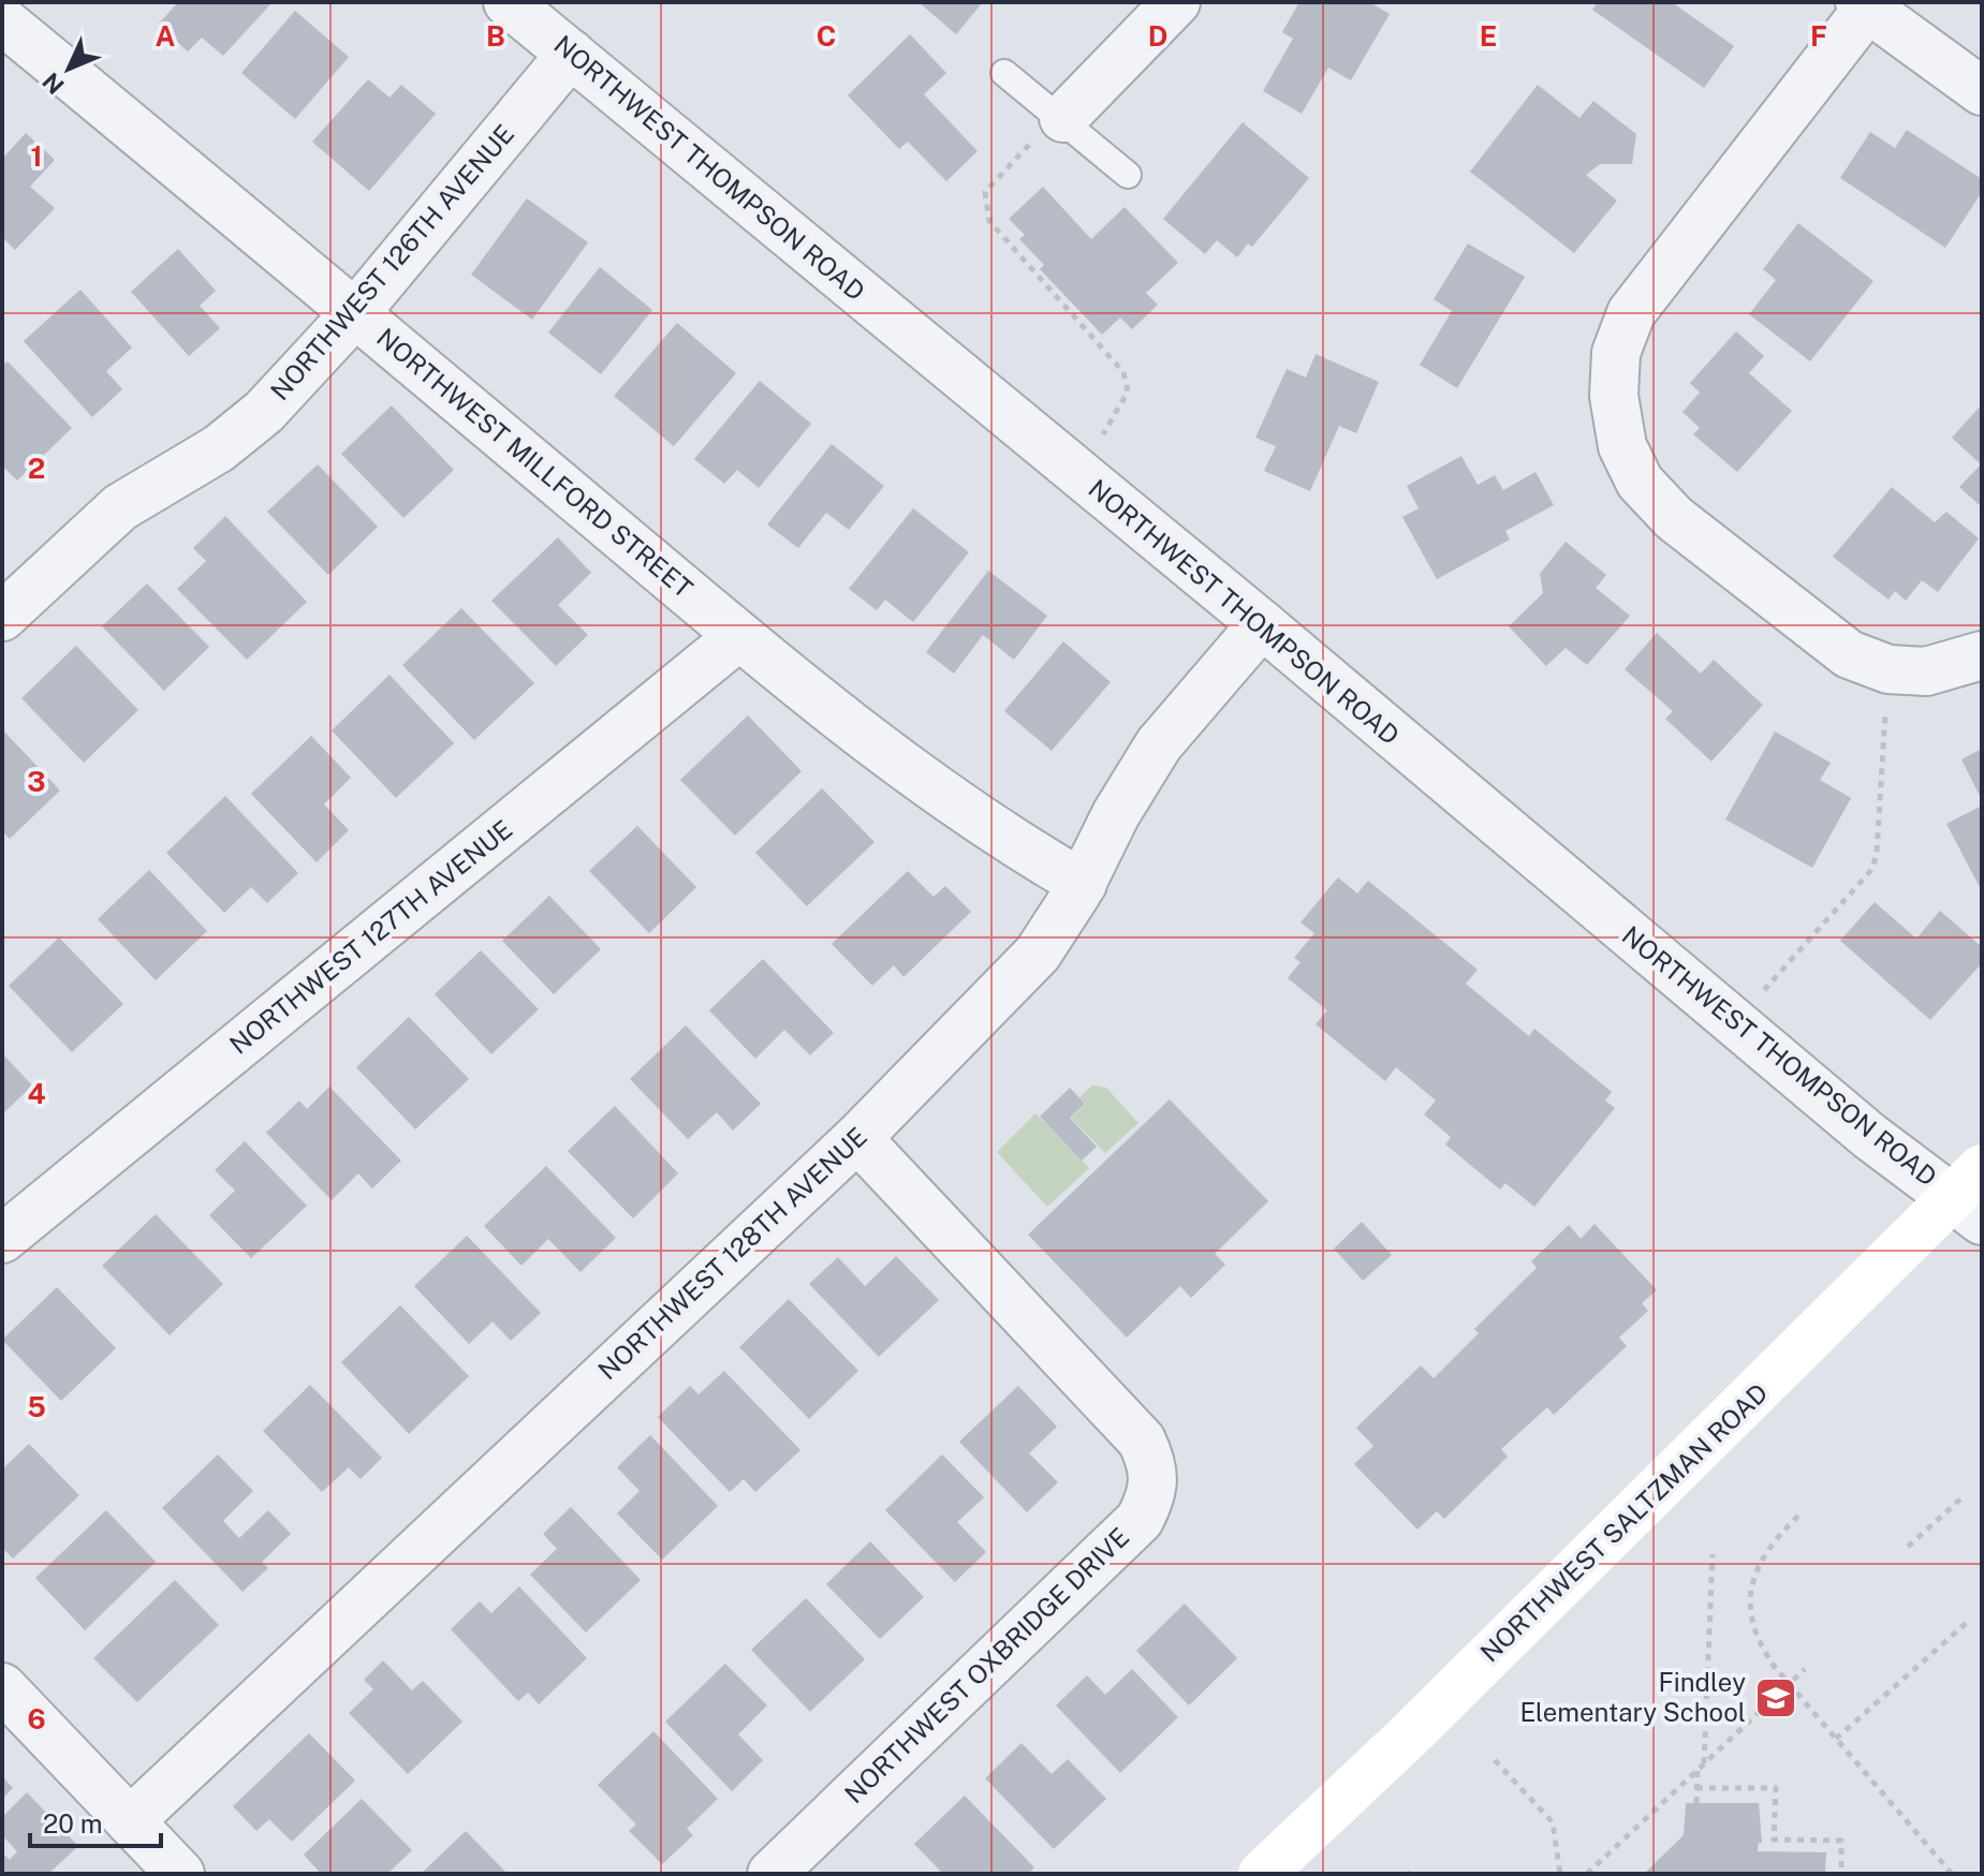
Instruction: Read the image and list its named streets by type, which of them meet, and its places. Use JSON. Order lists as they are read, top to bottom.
{
  "streets": {
    "main road": ["NORTHWEST SALTZMAN ROAD"],
    "street": [
      "NORTHWEST THOMPSON ROAD",
      "NORTHWEST 126TH AVENUE",
      "NORTHWEST MILLFORD STREET",
      "NORTHWEST 127TH AVENUE",
      "NORTHWEST 128TH AVENUE",
      "NORTHWEST OXBRIDGE DRIVE"
    ]
  },
  "crossings": [
    ["NORTHWEST THOMPSON ROAD", "NORTHWEST 126TH AVENUE"],
    ["NORTHWEST THOMPSON ROAD", "NORTHWEST 128TH AVENUE"],
    ["NORTHWEST THOMPSON ROAD", "NORTHWEST SALTZMAN ROAD"],
    ["NORTHWEST 126TH AVENUE", "NORTHWEST MILLFORD STREET"],
    ["NORTHWEST MILLFORD STREET", "NORTHWEST 127TH AVENUE"],
    ["NORTHWEST MILLFORD STREET", "NORTHWEST 128TH AVENUE"],
    ["NORTHWEST 128TH AVENUE", "NORTHWEST OXBRIDGE DRIVE"]
  ],
  "places": {
    "school or university": ["Findley Elementary School"]
  },
  "scale_bar": "20 m",
  "north": "bottom left",
  "grid": {
    "columns": [
      "A",
      "B",
      "C",
      "D",
      "E",
      "F"
    ],
    "rows": [
      "1",
      "2",
      "3",
      "4",
      "5",
      "6"
    ]
  }
}
